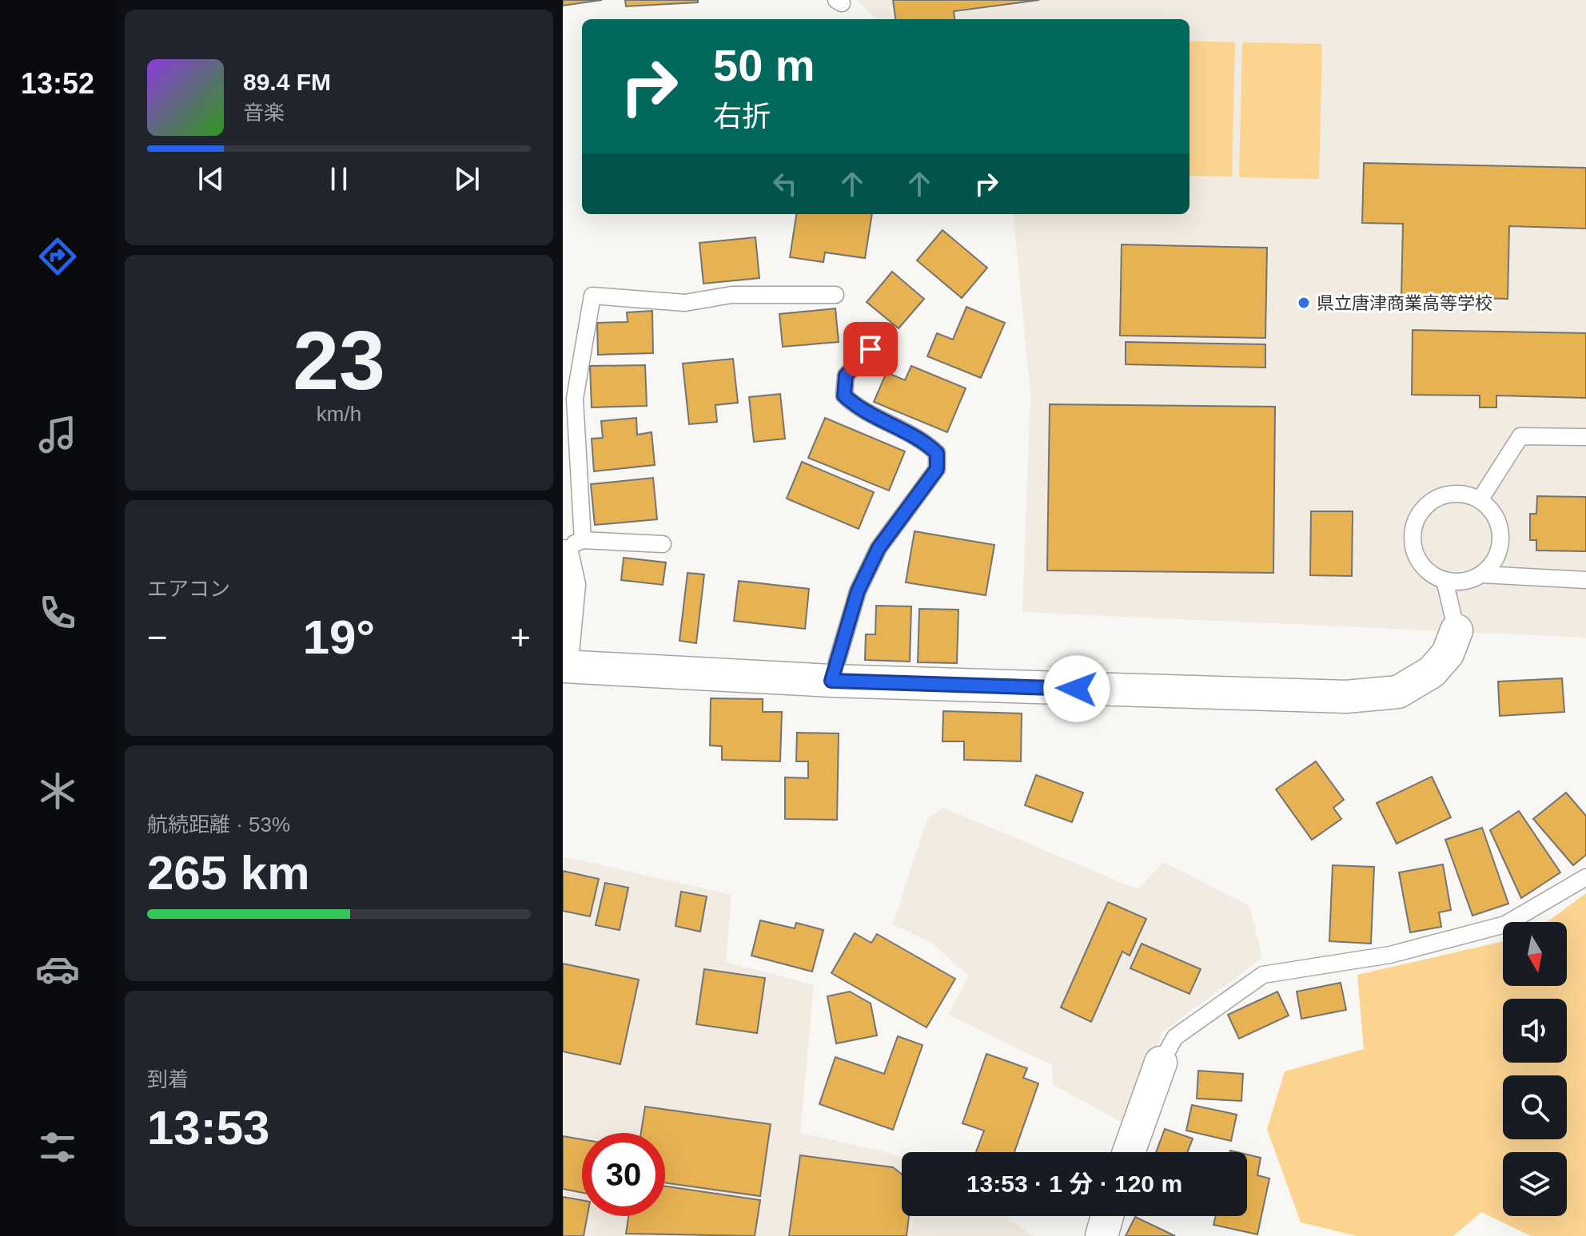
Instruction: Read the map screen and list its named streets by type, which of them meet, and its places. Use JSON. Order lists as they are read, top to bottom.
{
  "places": ["県立唐津商業高等学校"],
  "north": "bottom",
  "page": {
    "tabs": "13:52",
    "turn": ["50 m", "右折"],
    "song": ["89.4 FM", "音楽"],
    "tile": [
      ["23", "km/h"],
      "エアコン",
      ["航続距離 · 53%", "265 km"],
      ["到着", "13:53"]
    ],
    "heat": ["−", "19°", "+"],
    "limit": "30",
    "trip": "13:53 · 1 分 · 120 m"
  }
}
